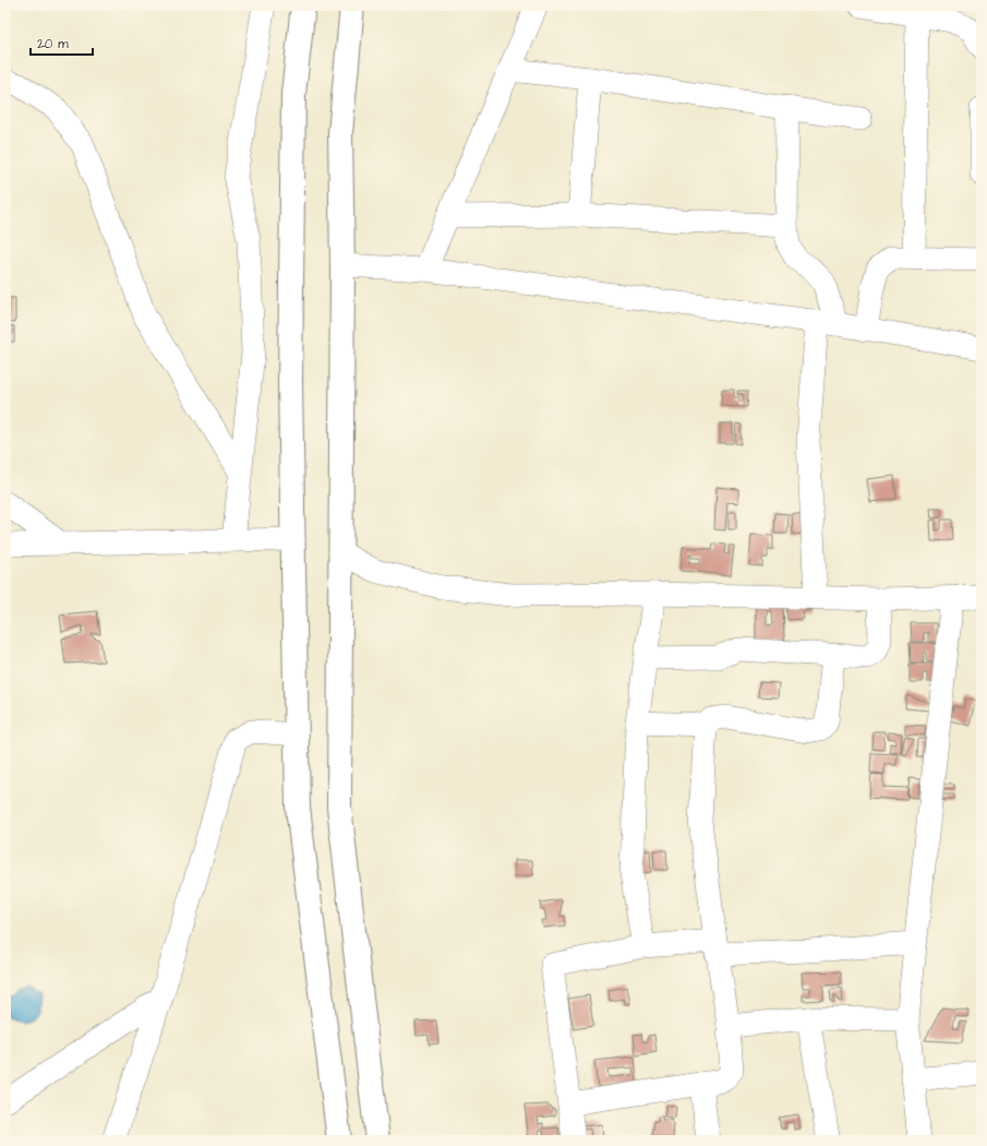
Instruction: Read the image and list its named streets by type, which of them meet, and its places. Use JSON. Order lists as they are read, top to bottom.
{
  "scale_bar": "20 m"
}
